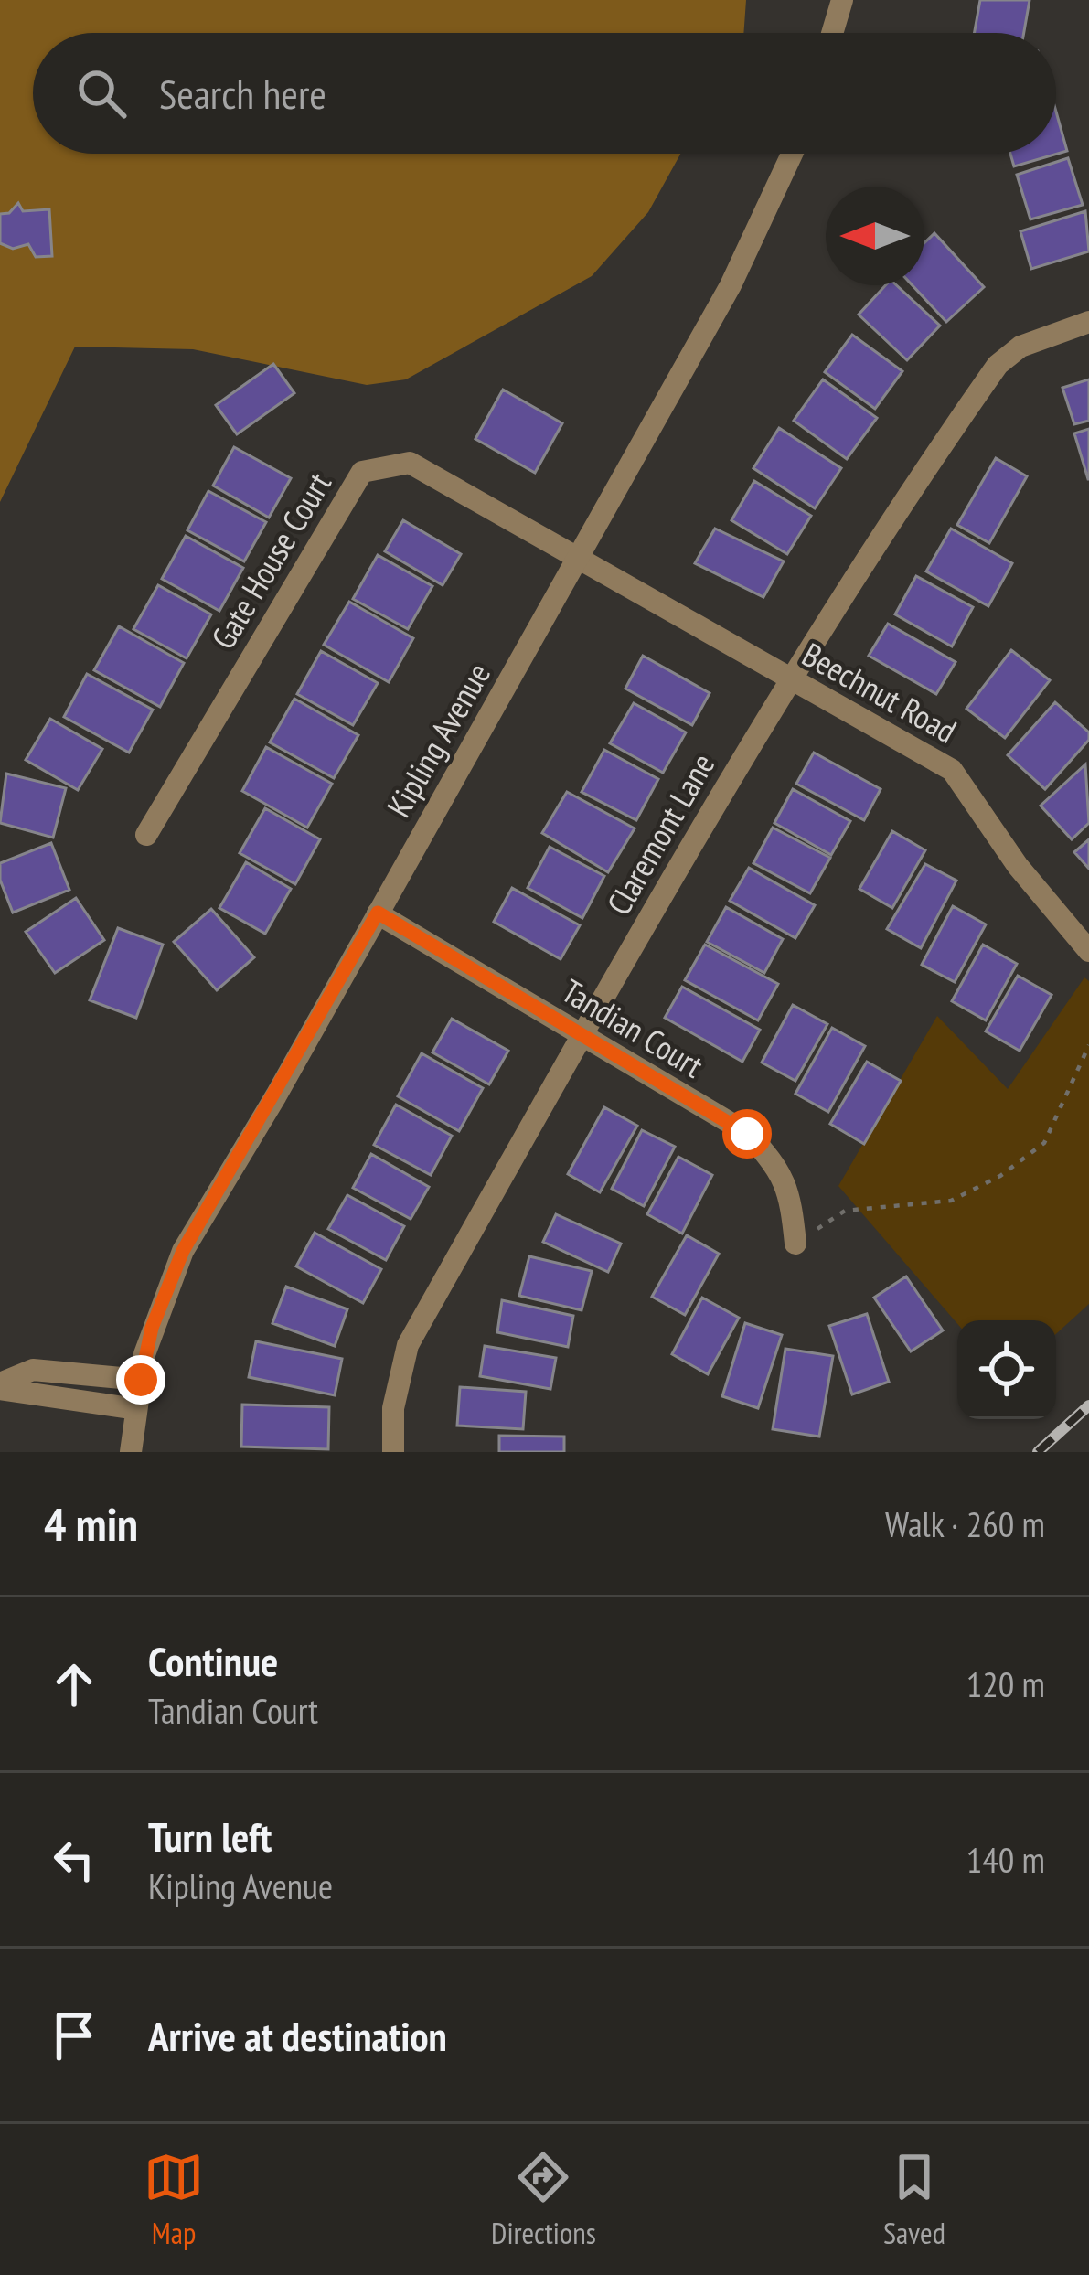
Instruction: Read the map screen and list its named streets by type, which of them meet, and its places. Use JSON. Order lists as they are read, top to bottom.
{
  "streets": {
    "street": [
      "Gate House Court",
      "Beechnut Road",
      "Kipling Avenue",
      "Claremont Lane",
      "Tandian Court"
    ]
  },
  "crossings": [
    ["Gate House Court", "Beechnut Road"],
    ["Gate House Court", "Kipling Avenue"],
    ["Beechnut Road", "Kipling Avenue"],
    ["Beechnut Road", "Claremont Lane"],
    ["Kipling Avenue", "Tandian Court"],
    ["Claremont Lane", "Tandian Court"]
  ],
  "north": "left",
  "page": {
    "search": "Search here",
    "heading": ["4 min", "Walk · 260 m"],
    "list": [
      ["Continue", "Tandian Court", "120 m"],
      ["Turn left", "Kipling Avenue", "140 m"],
      "Arrive at destination"
    ],
    "nav": ["Map", "Directions", "Saved"]
  }
}
